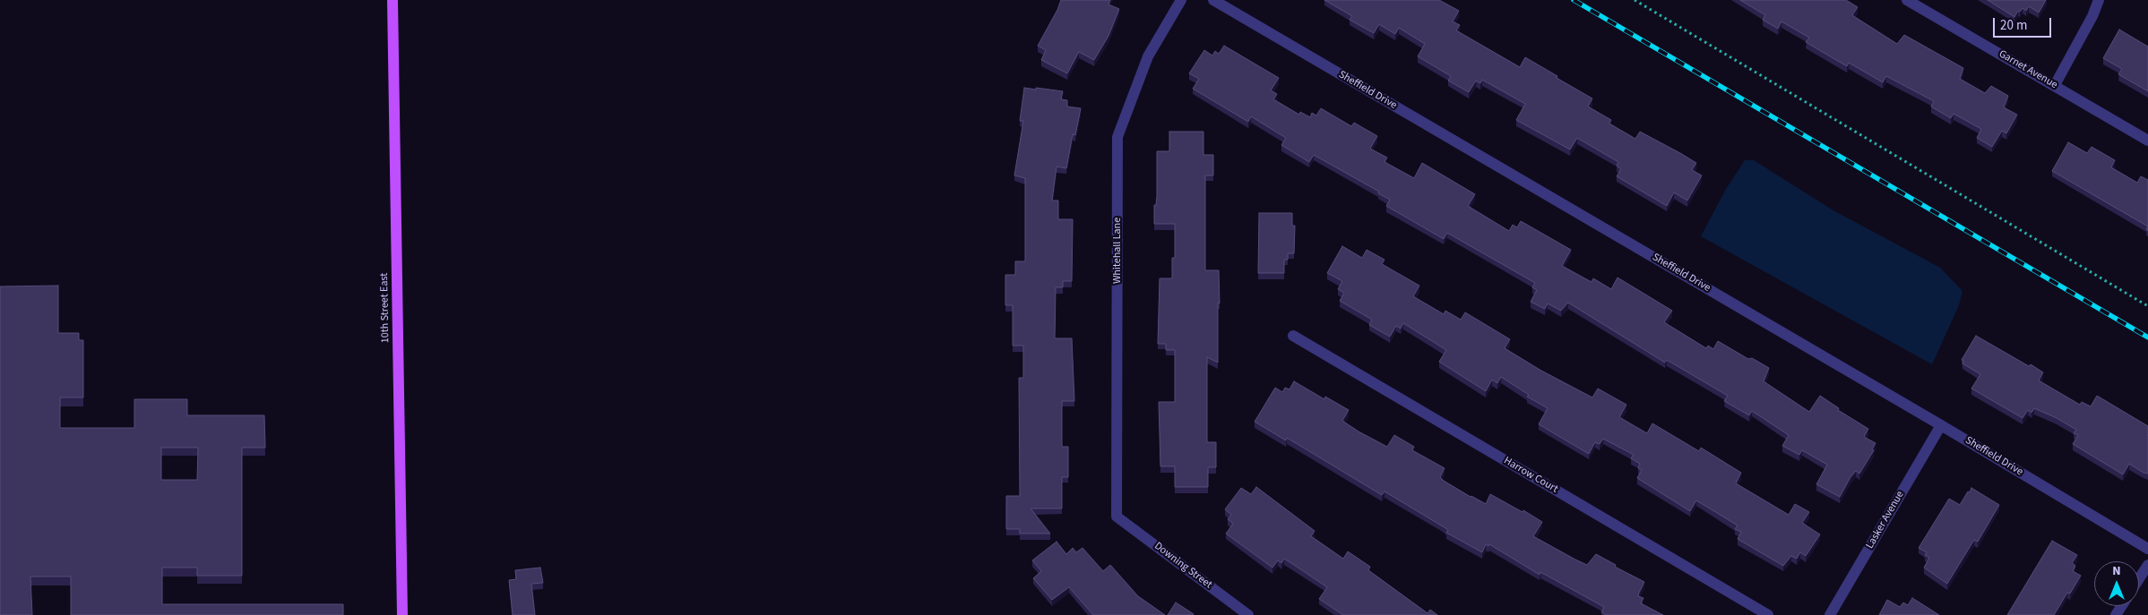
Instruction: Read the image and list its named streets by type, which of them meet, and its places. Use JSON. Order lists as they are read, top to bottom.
{
  "streets": {
    "main road": ["10th Street East"],
    "street": [
      "Garnet Avenue",
      "Sheffield Drive",
      "Whitehall Lane",
      "Harrow Court",
      "Lasker Avenue",
      "Downing Street"
    ]
  },
  "crossings": [
    ["Sheffield Drive", "Lasker Avenue"],
    ["Whitehall Lane", "Downing Street"]
  ],
  "scale_bar": "20 m",
  "north": "top"
}
